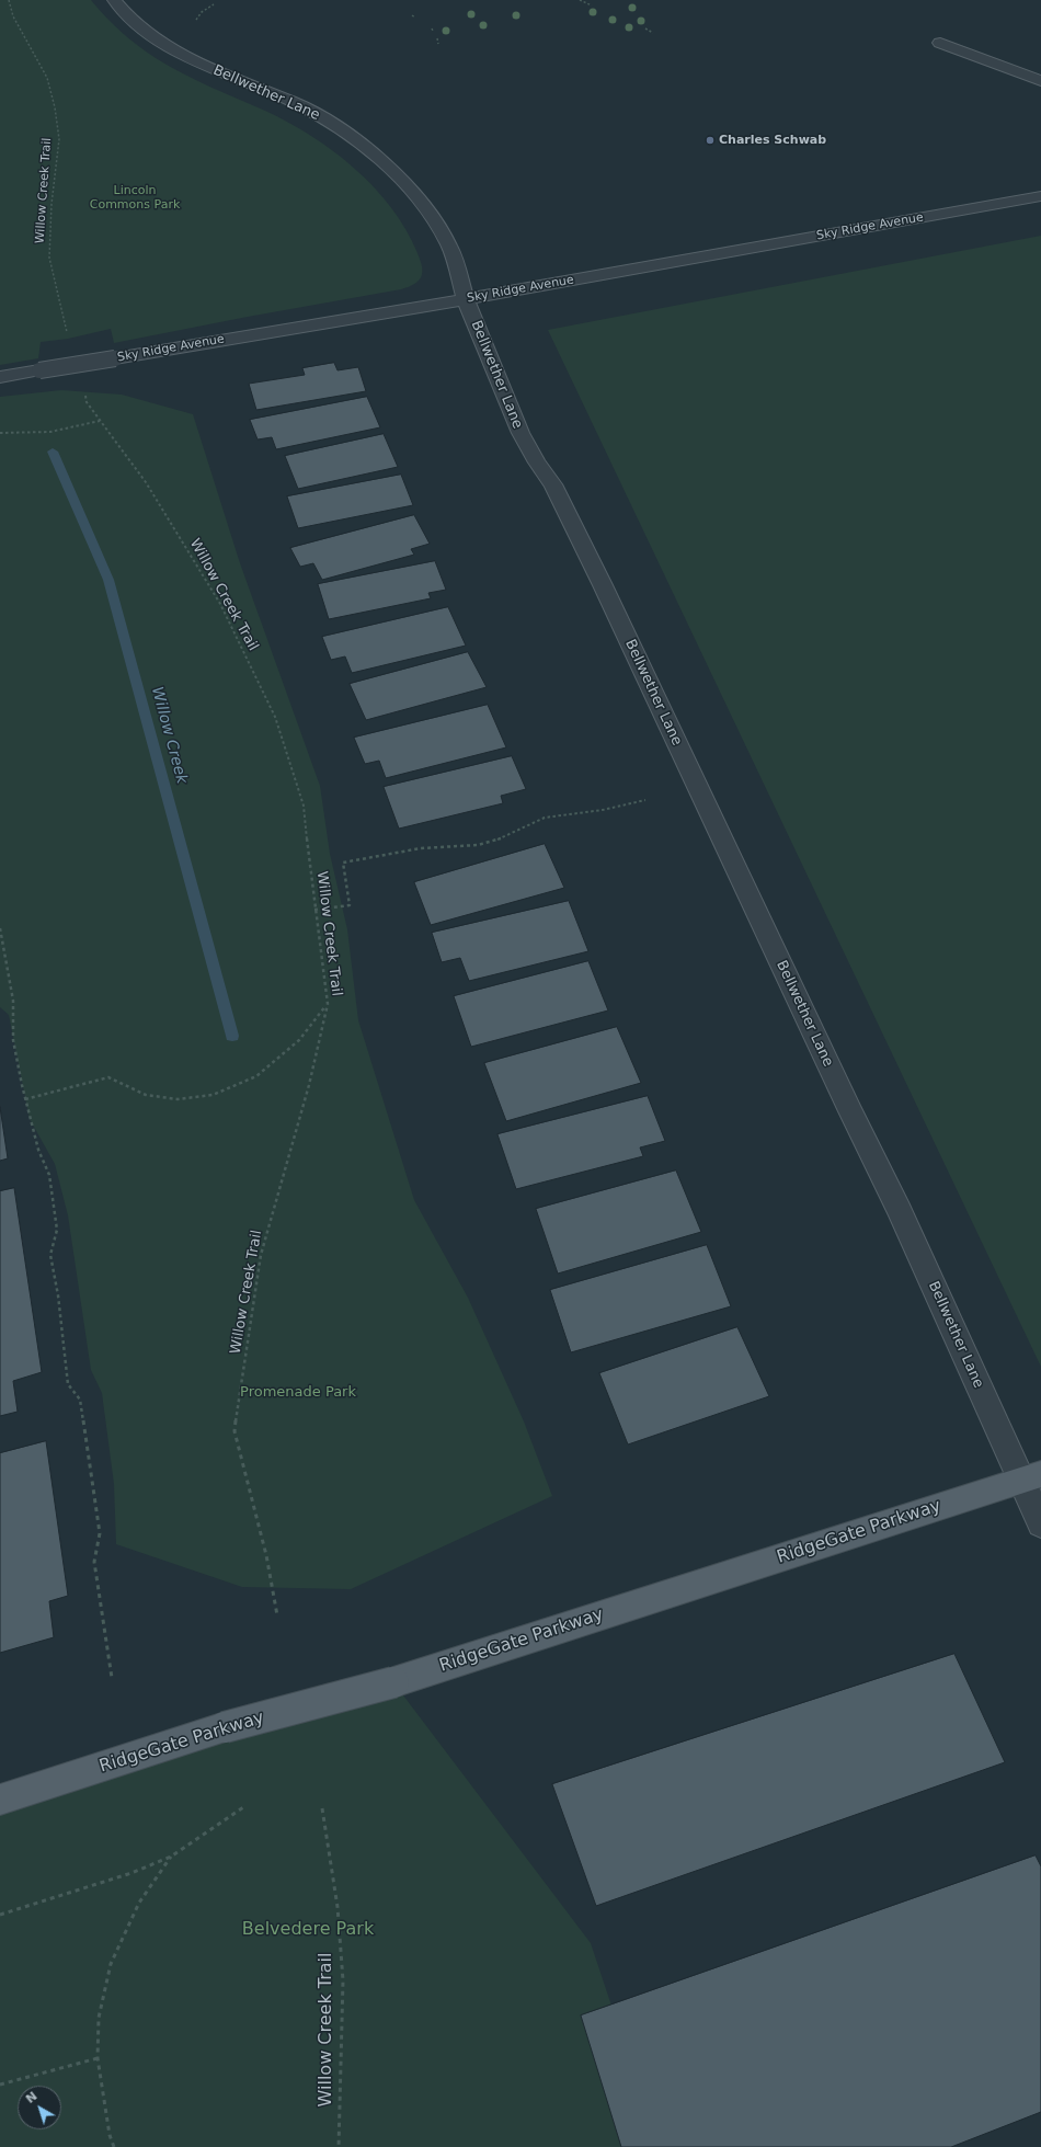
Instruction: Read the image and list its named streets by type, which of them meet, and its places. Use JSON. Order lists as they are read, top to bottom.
{
  "streets": {
    "main road": ["RidgeGate Parkway"],
    "street": ["Bellwether Lane", "Sky Ridge Avenue"],
    "path": ["Willow Creek Trail"]
  },
  "crossings": [
    ["Bellwether Lane", "Sky Ridge Avenue"],
    ["Bellwether Lane", "RidgeGate Parkway"]
  ],
  "water": ["Willow Creek"],
  "parks": ["Lincoln Commons Park", "Promenade Park", "Belvedere Park"],
  "places": ["Charles Schwab"],
  "north": "top left"
}
